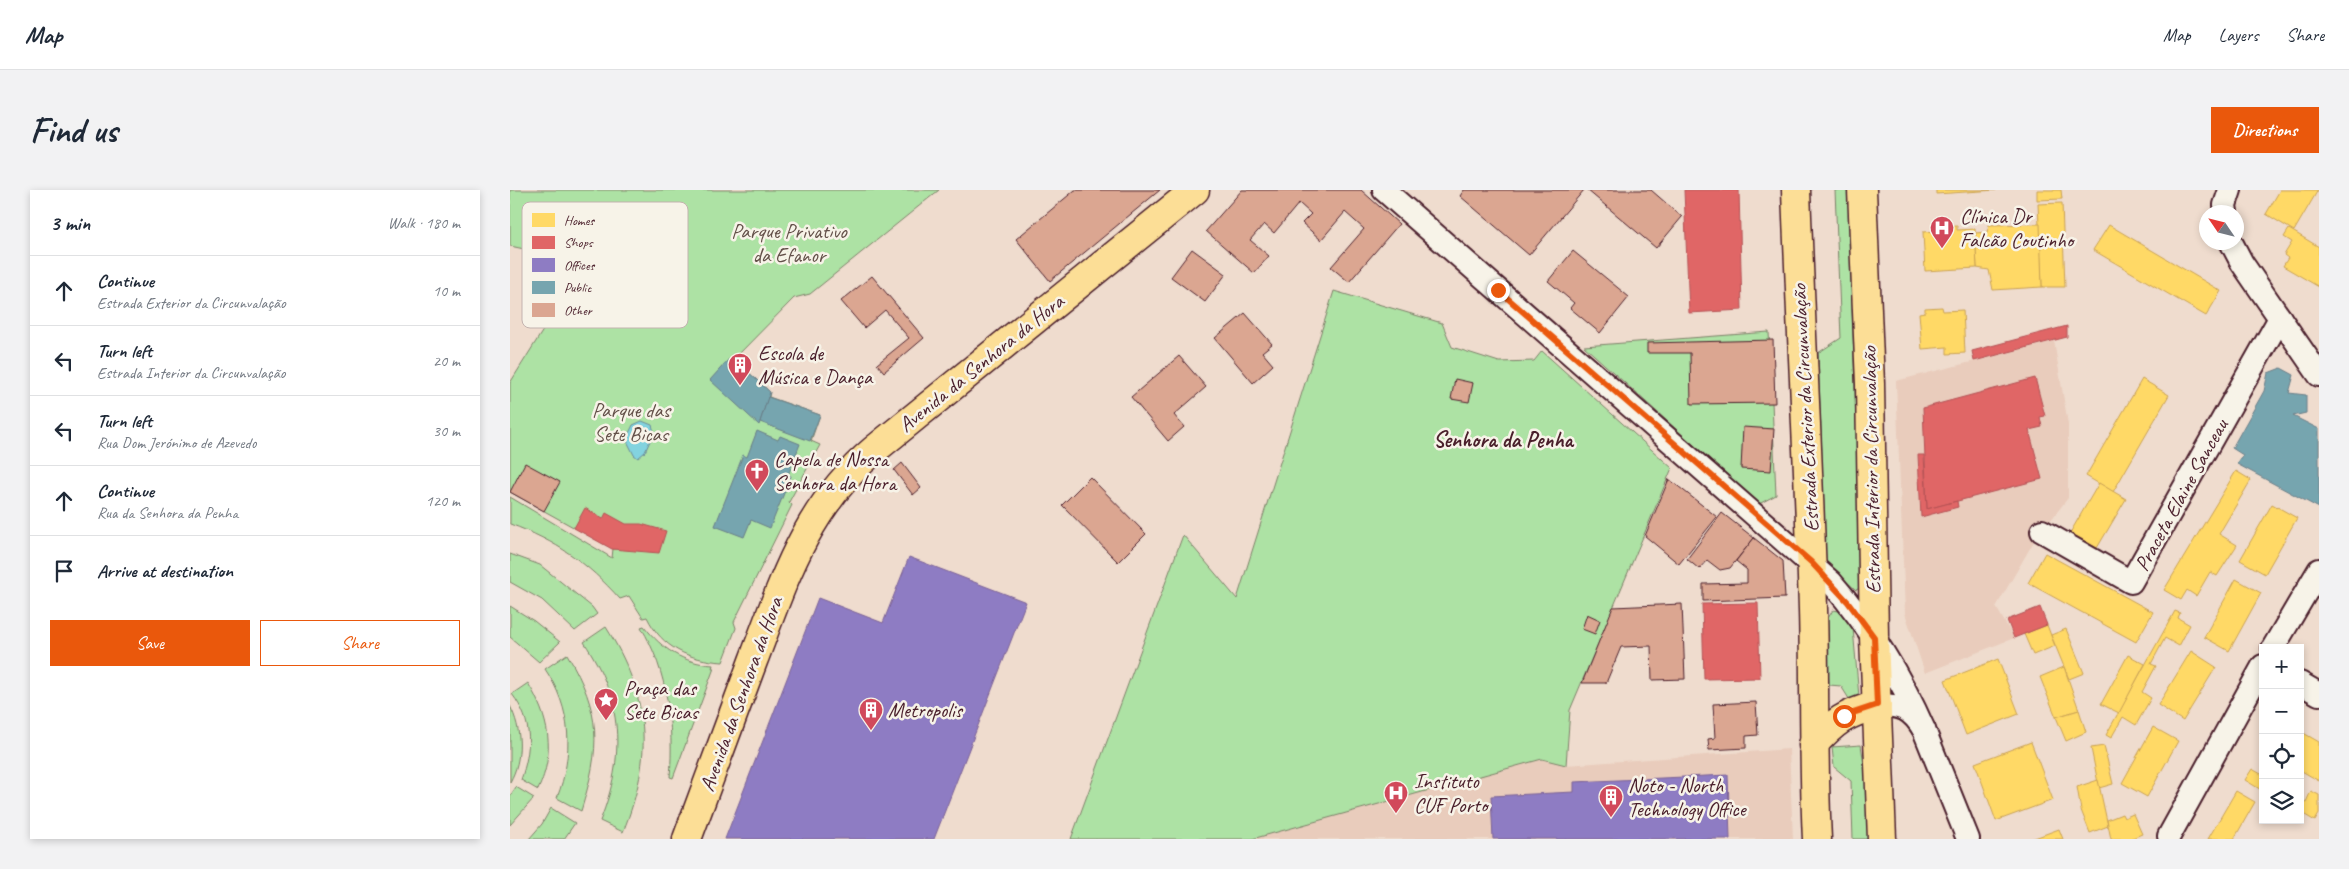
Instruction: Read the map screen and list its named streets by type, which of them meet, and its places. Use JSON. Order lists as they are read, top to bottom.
{
  "streets": {
    "main road": ["Avenida da Senhora da Hora", "Estrada Exterior da Circunvalação", "Estrada Interior da Circunvalação"],
    "street": ["Praceta Elaine Sanceau"]
  },
  "districts": ["Senhora da Penha"],
  "parks": ["Parque Privativo da Efanor", "Parque das Sete Bicas"],
  "places": {
    "hospital": ["Clínica Dr Falcão Coutinho", "Instituto CUF Porto"],
    "building": ["Escola de Música e Dança", "Metropolis", "Noto - North Technology Office"],
    "church": ["Capela de Nossa Senhora da Hora"],
    "place": ["Praça das Sete Bicas"]
  },
  "legend": [
    "Homes",
    "Shops",
    "Offices",
    "Public",
    "Other"
  ],
  "north": "top left",
  "page": {
    "header": "Map",
    "nav": ["Map", "Layers", "Share"],
    "buttons": [
      "Directions",
      ["Save", "Share"]
    ],
    "title": "Find us",
    "heading": ["3 min", "Walk · 180 m"],
    "list": [
      ["Continue", "Estrada Exterior da Circunvalação", "10 m"],
      ["Turn left", "Estrada Interior da Circunvalação", "20 m"],
      ["Turn left", "Rua Dom Jerónimo de Azevedo", "30 m"],
      ["Continue", "Rua da Senhora da Penha", "120 m"],
      "Arrive at destination"
    ],
    "map_buttons": ["+", "−"]
  }
}
